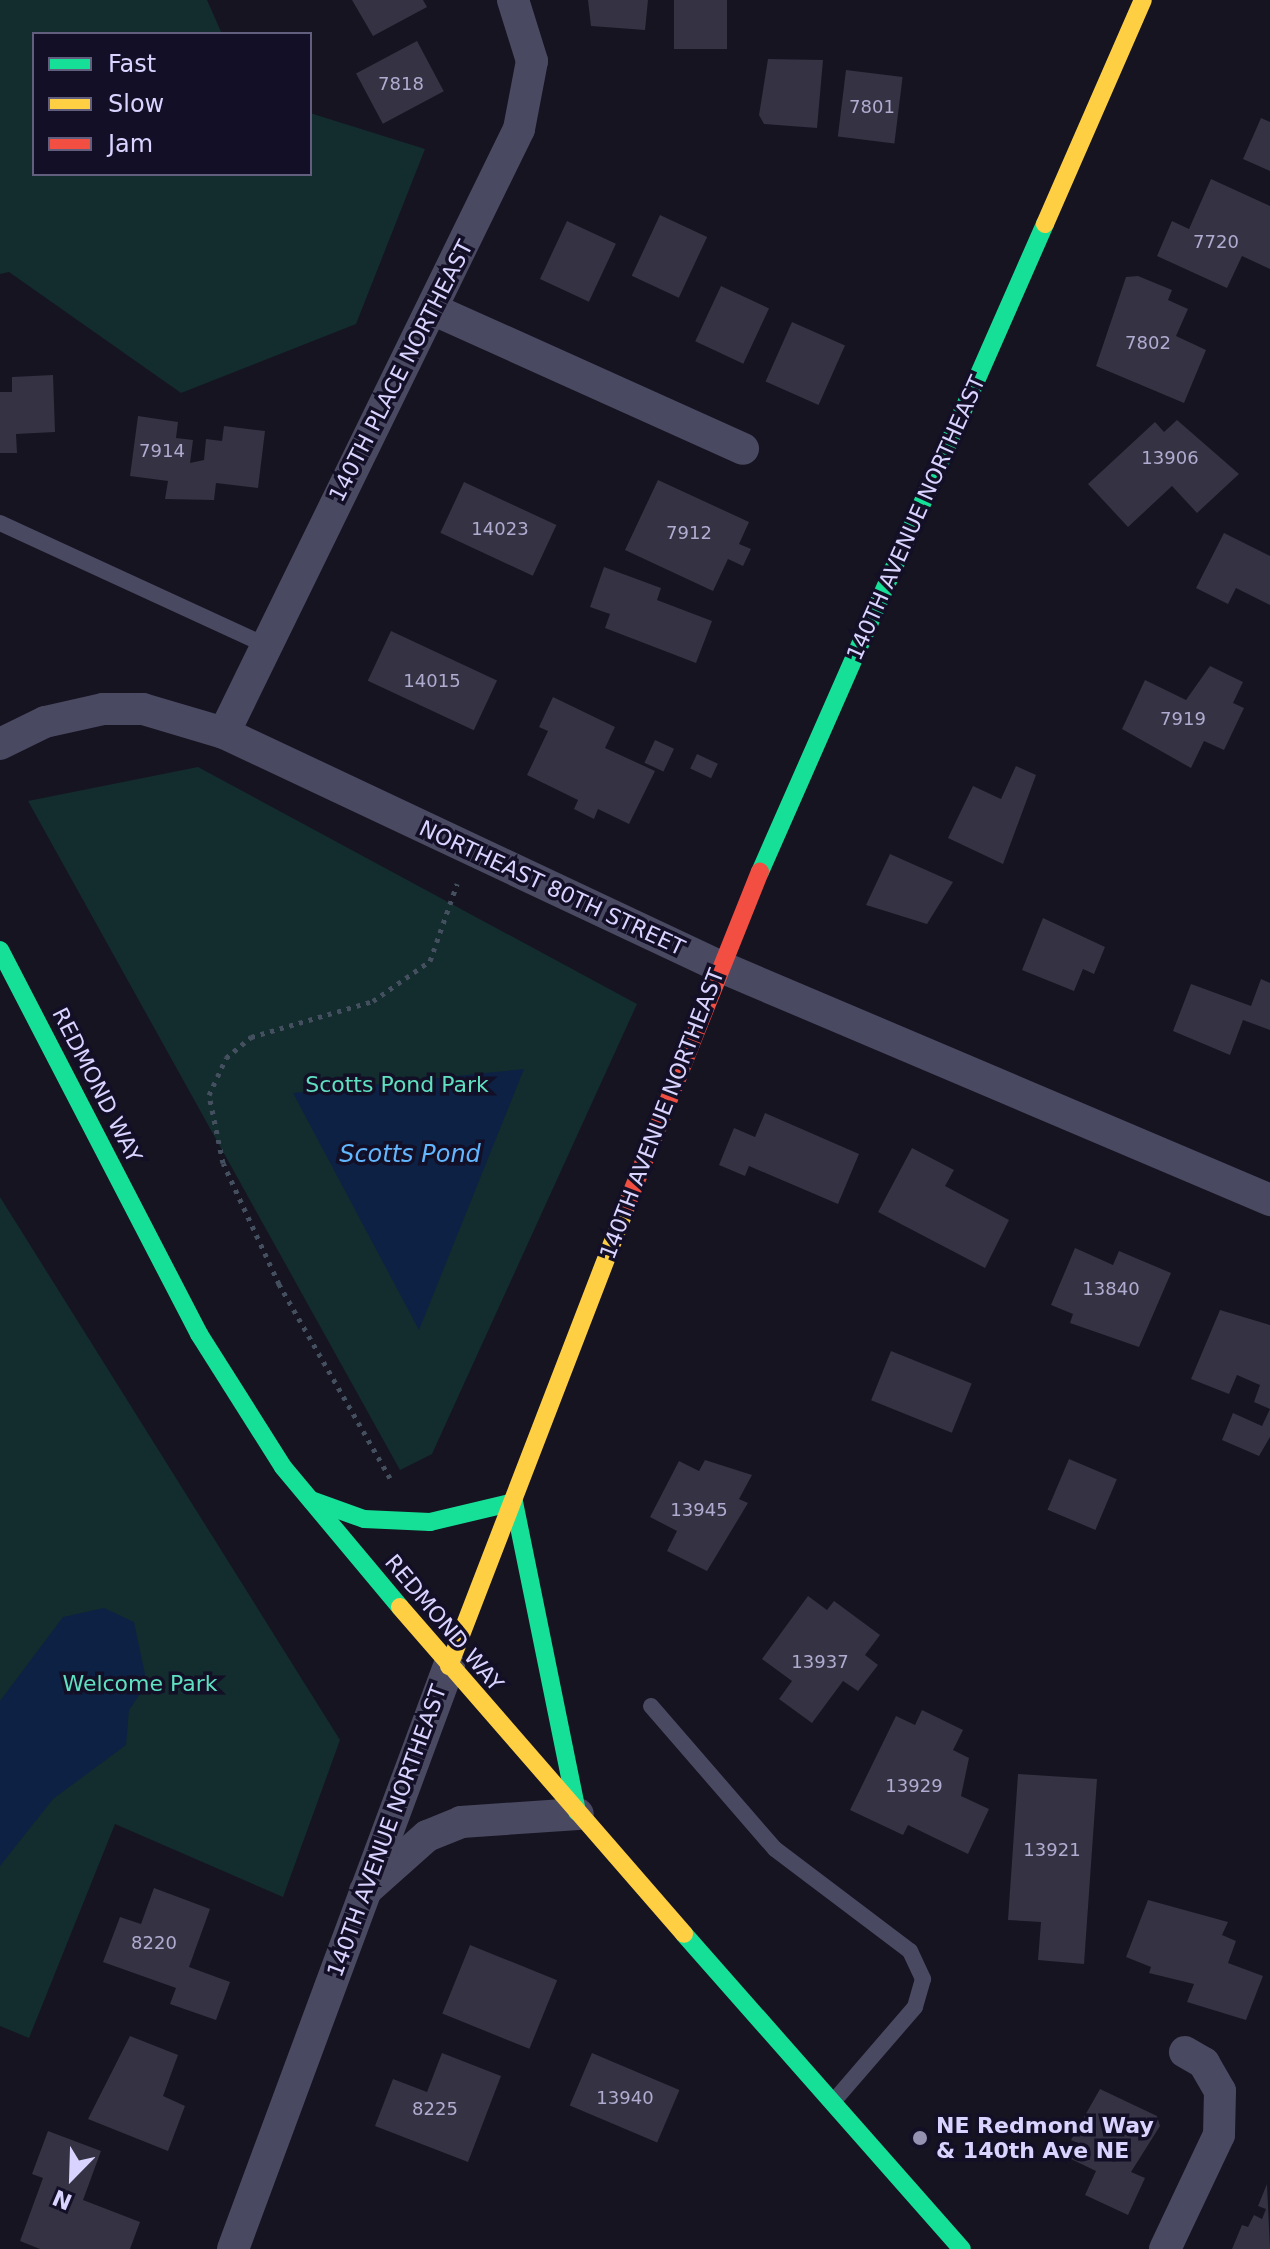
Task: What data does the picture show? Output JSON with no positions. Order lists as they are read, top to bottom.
{
  "streets": {
    "main road": ["140TH AVENUE NORTHEAST", "REDMOND WAY"],
    "street": ["140TH PLACE NORTHEAST", "NORTHEAST 80TH STREET"]
  },
  "crossings": [
    ["140TH PLACE NORTHEAST", "NORTHEAST 80TH STREET"],
    ["140TH AVENUE NORTHEAST", "NORTHEAST 80TH STREET"],
    ["140TH AVENUE NORTHEAST", "REDMOND WAY"]
  ],
  "water": ["Scotts Pond"],
  "parks": ["Scotts Pond Park", "Welcome Park"],
  "places": ["NE Redmond Way & 140th Ave NE"],
  "house_numbers": [
    "7818",
    "7801",
    "7720",
    "7802",
    "7914",
    "13906",
    "14023",
    "7912",
    "14015",
    "7919",
    "13840",
    "13945",
    "13937",
    "13929",
    "13921",
    "8220",
    "13940",
    "8225"
  ],
  "legend": ["Fast", "Slow", "Jam"],
  "north": "bottom left"
}
